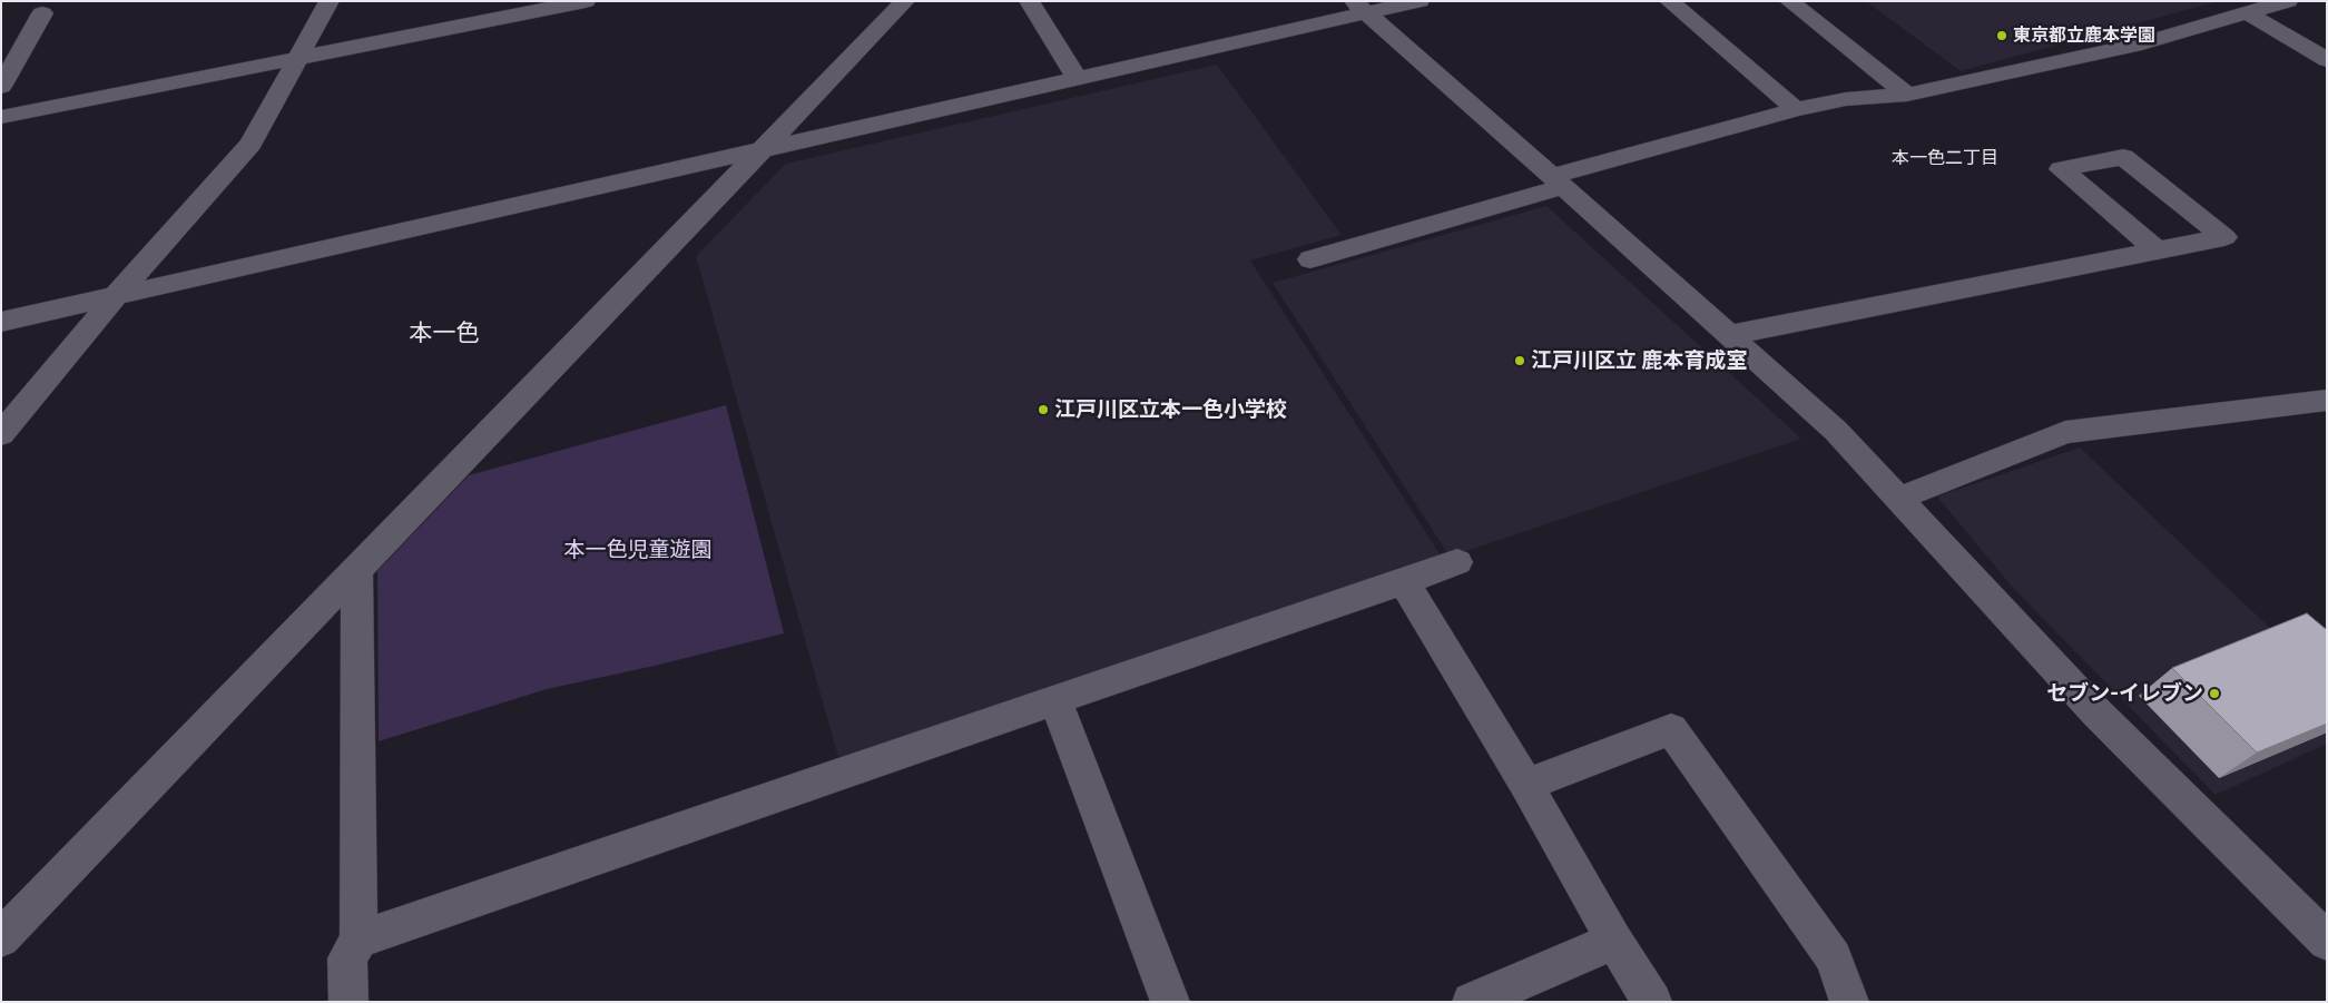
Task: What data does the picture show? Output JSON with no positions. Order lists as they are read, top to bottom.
{
  "districts": ["本一色二丁目", "本一色"],
  "parks": ["本一色児童遊園"],
  "places": [
    "東京都立鹿本学園",
    "江戸川区立 鹿本育成室",
    "江戸川区立本一色小学校",
    "セブン-イレブン"
  ]
}
